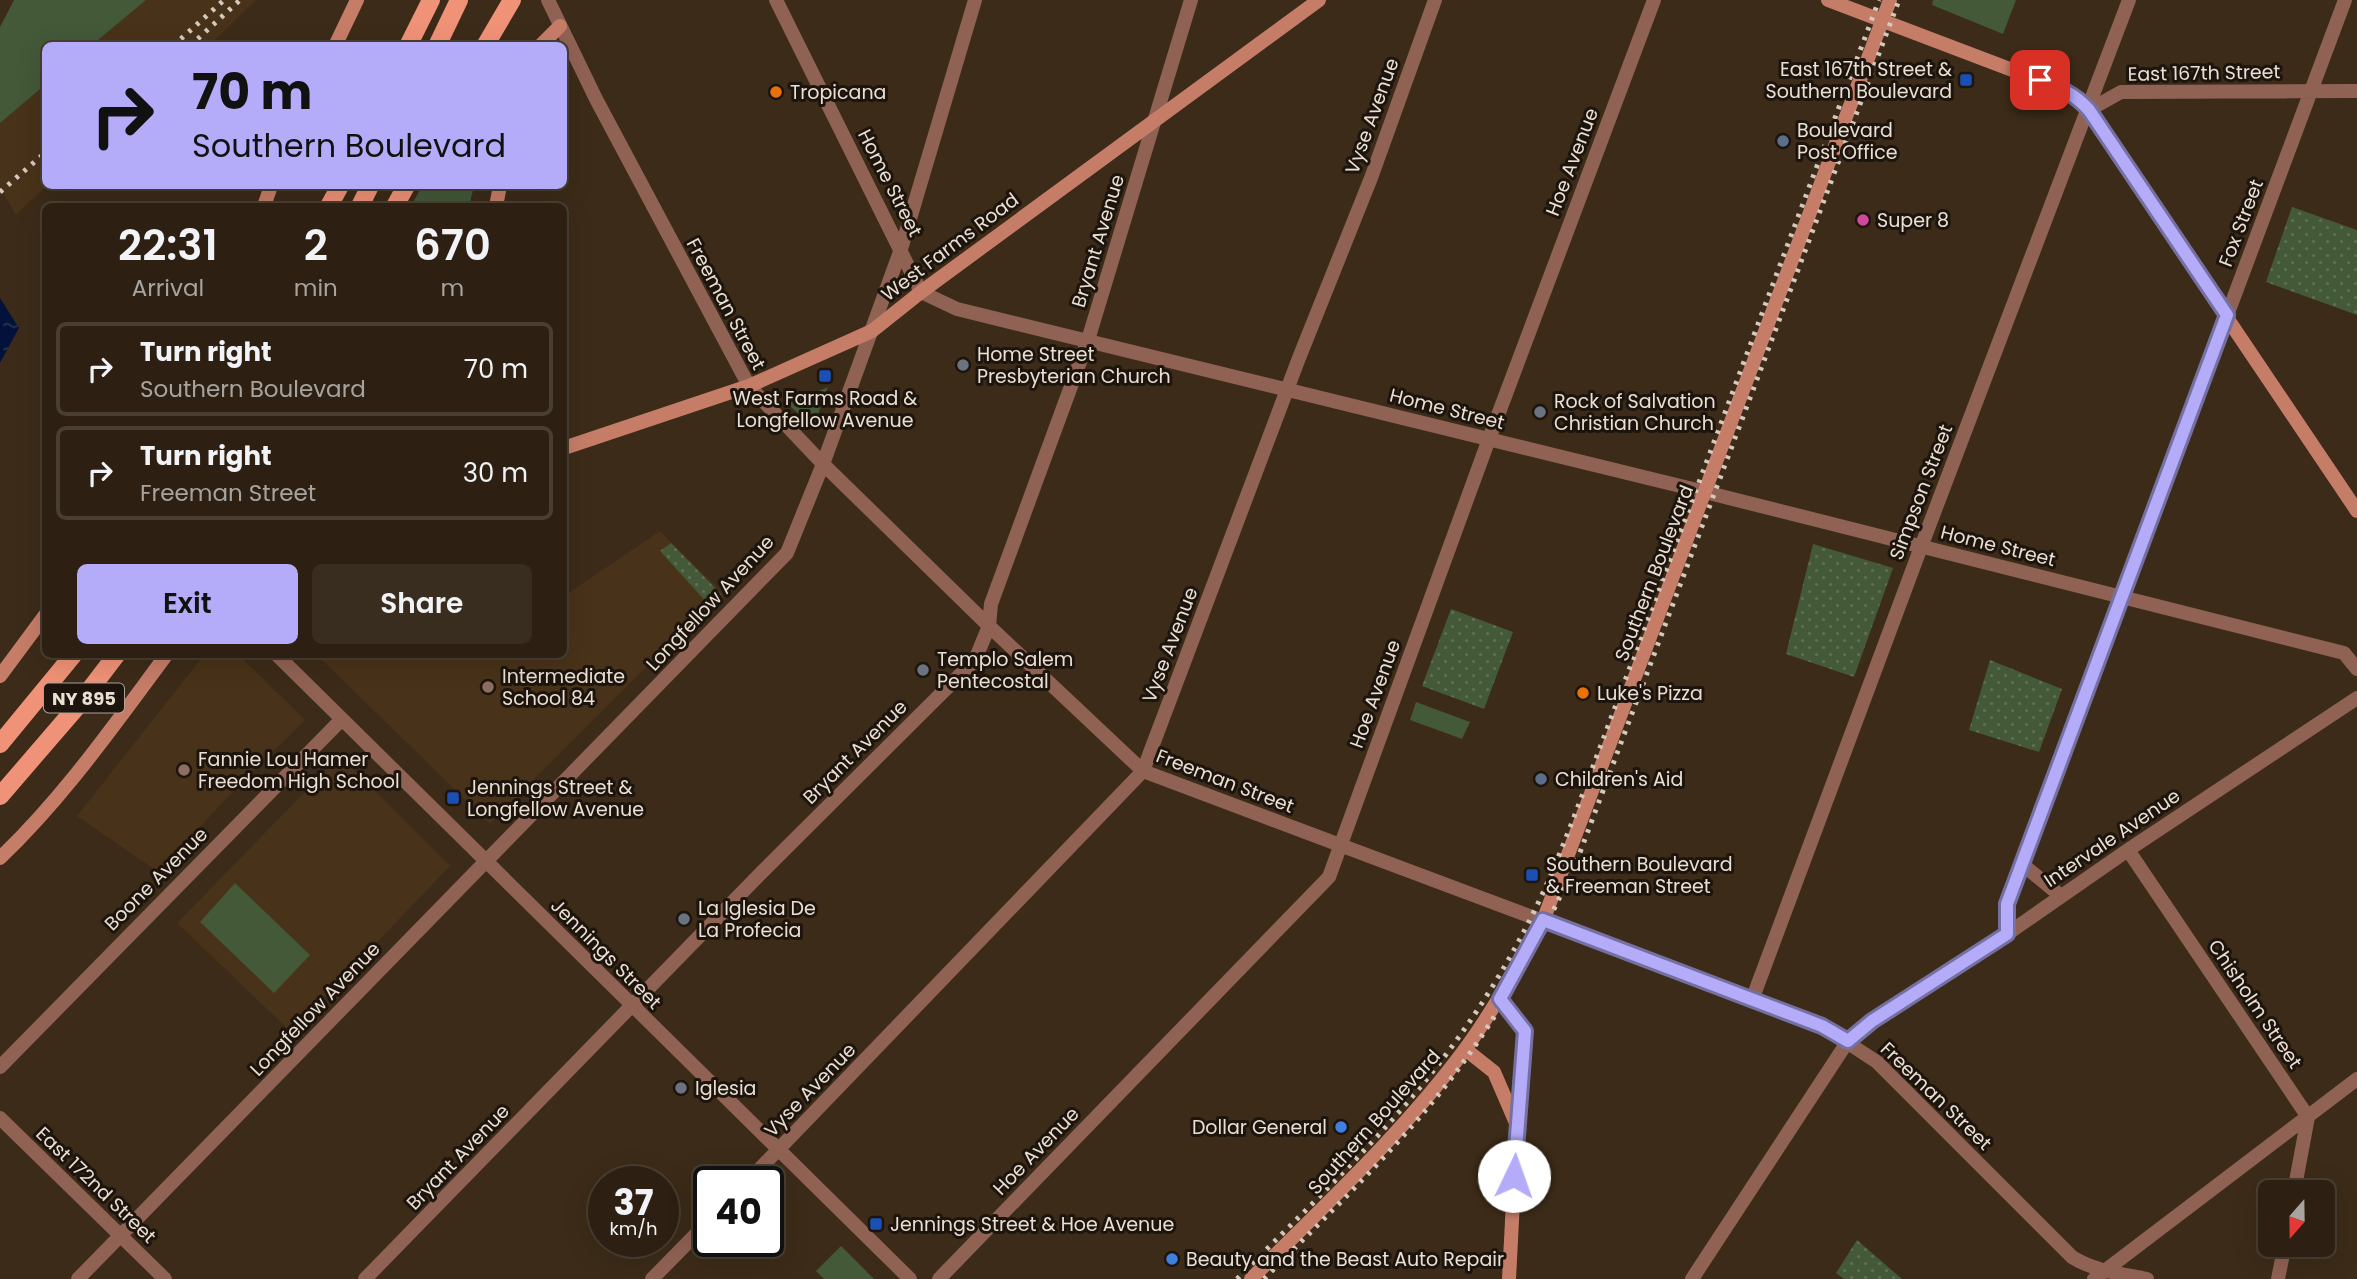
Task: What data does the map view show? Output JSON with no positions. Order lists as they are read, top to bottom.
{
  "streets": {
    "main road": ["NY 895"],
    "street": [
      "East 167th Street",
      "Vyse Avenue",
      "Hoe Avenue",
      "Home Street",
      "Fox Street",
      "Bryant Avenue",
      "West Farms Road",
      "Freeman Street",
      "Simpson Street",
      "Southern Boulevard",
      "Longfellow Avenue",
      "Intervale Avenue",
      "Boone Avenue",
      "Jennings Street",
      "Chisholm Street",
      "East 172nd Street"
    ]
  },
  "crossings": [
    ["East 167th Street", "Fox Street"],
    ["East 167th Street", "Simpson Street"],
    ["Vyse Avenue", "Home Street"],
    ["Vyse Avenue", "Freeman Street"],
    ["Vyse Avenue", "Jennings Street"],
    ["Hoe Avenue", "Home Street"],
    ["Hoe Avenue", "Freeman Street"],
    ["Home Street", "Fox Street"],
    ["Home Street", "Bryant Avenue"],
    ["Home Street", "West Farms Road"],
    ["Home Street", "Simpson Street"],
    ["Home Street", "Southern Boulevard"],
    ["Home Street", "Longfellow Avenue"],
    ["Fox Street", "Intervale Avenue"],
    ["Bryant Avenue", "West Farms Road"],
    ["Bryant Avenue", "Freeman Street"],
    ["Bryant Avenue", "Jennings Street"],
    ["West Farms Road", "Freeman Street"],
    ["West Farms Road", "Longfellow Avenue"],
    ["Freeman Street", "Simpson Street"],
    ["Freeman Street", "Southern Boulevard"],
    ["Freeman Street", "Longfellow Avenue"],
    ["Freeman Street", "Intervale Avenue"],
    ["Longfellow Avenue", "Jennings Street"],
    ["Longfellow Avenue", "East 172nd Street"],
    ["Intervale Avenue", "Chisholm Street"],
    ["Boone Avenue", "Jennings Street"]
  ],
  "places": {
    "transit": [
      "East 167th Street & Southern Boulevard",
      "West Farms Road & Longfellow Avenue",
      "Jennings Street & Longfellow Avenue",
      "Southern Boulevard & Freeman Street",
      "Jennings Street & Hoe Avenue"
    ],
    "other": [
      "Tropicana",
      "Boulevard Post Office",
      "Super 8",
      "Home Street Presbyterian Church",
      "Rock of Salvation Christian Church",
      "Templo Salem Pentecostal",
      "Intermediate School 84",
      "Luke's Pizza",
      "Fannie Lou Hamer Freedom High School",
      "Children's Aid",
      "La Iglesia De La Profecia",
      "Iglesia",
      "Dollar General",
      "Beauty and the Beast Auto Repair"
    ]
  },
  "north": "bottom",
  "page": {
    "turn": ["70 m", "Southern Boulevard"],
    "eta": [
      "22:31",
      "Arrival",
      "2",
      "min",
      "670",
      "m"
    ],
    "list": [
      {
        "name": "Turn right",
        "note": "Southern Boulevard",
        "value": "70 m"
      },
      {
        "name": "Turn right",
        "note": "Freeman Street",
        "value": "30 m"
      }
    ],
    "buttons": ["Exit", "Share"],
    "speed": "37 km/h",
    "limit": "40"
  }
}
